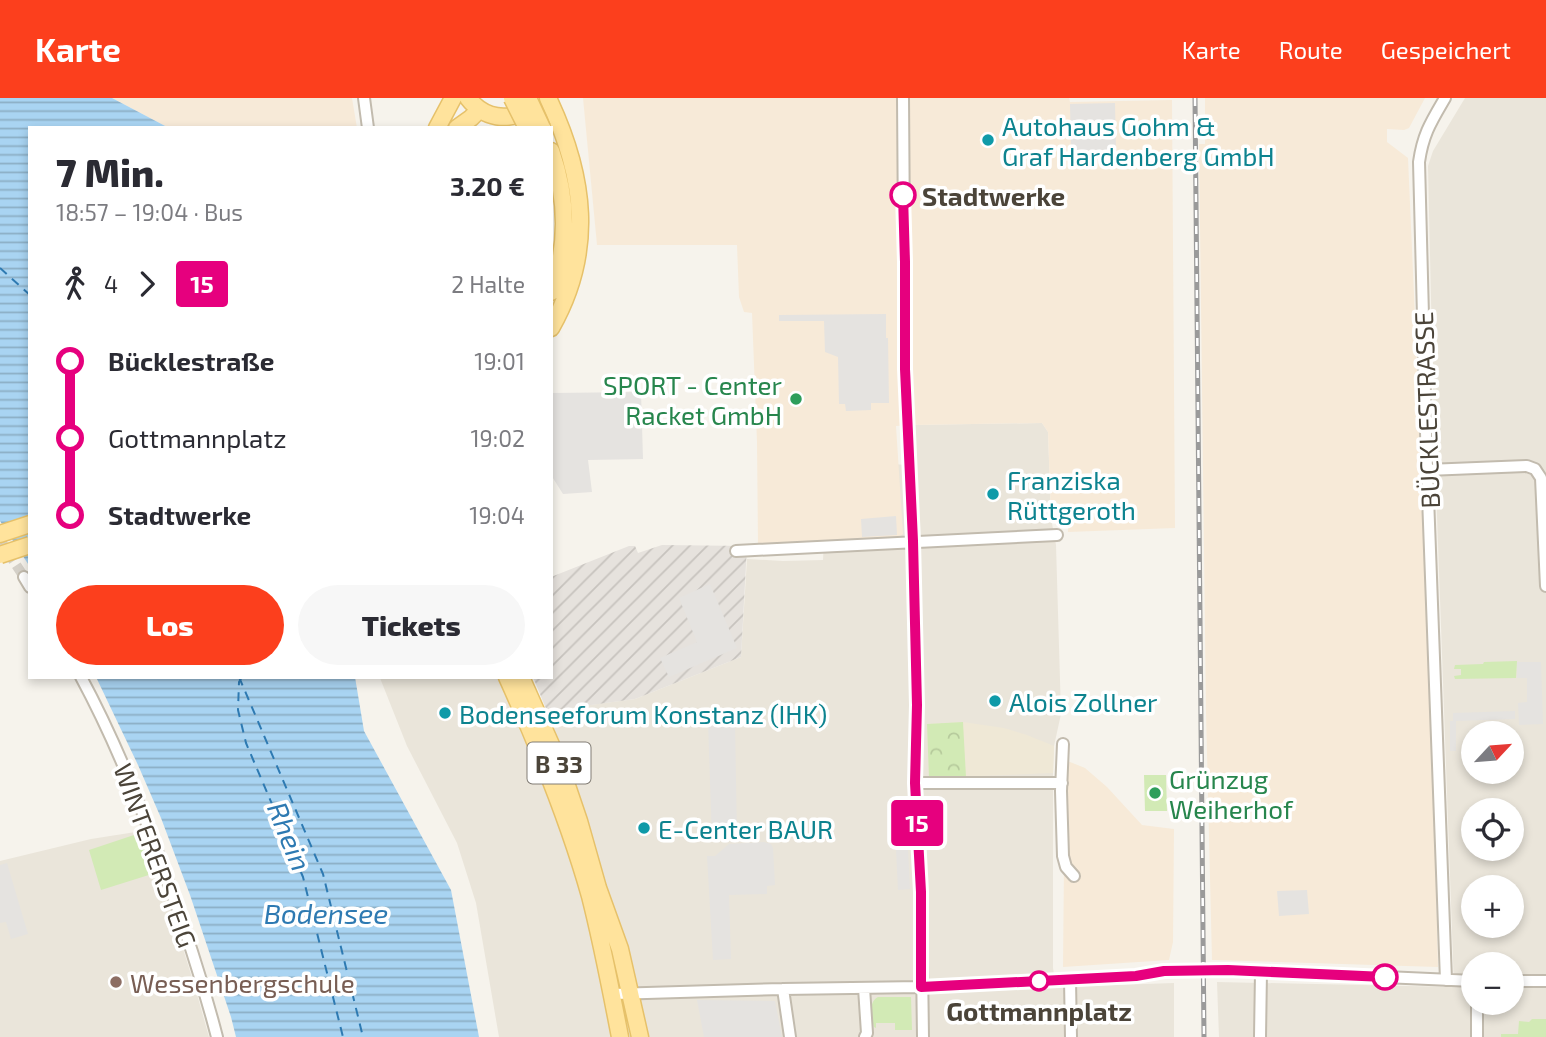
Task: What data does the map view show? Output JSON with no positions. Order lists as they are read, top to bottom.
{
  "streets": {
    "main road": ["B 33"],
    "street": ["BÜCKLESTRASSE", "WINTERERSTEIG"]
  },
  "water": ["Rhein", "Bodensee"],
  "places": [
    "Autohaus Gohm & Graf Hardenberg GmbH",
    "Stadtwerke",
    "SPORT - Center Racket GmbH",
    "Franziska Rüttgeroth",
    "Alois Zollner",
    "Bodenseeforum Konstanz (IHK)",
    "Grünzug Weiherhof",
    "E-Center BAUR",
    "Gottmannplatz",
    "Wessenbergschule"
  ],
  "lines": ["bus line 15"],
  "north": "top right",
  "page": {
    "header": "Karte",
    "nav": ["Karte", "Route", "Gespeichert"],
    "on_map": "15",
    "heading": ["7 Min.", "18:57 – 19:04 · Bus", "3.20 €"],
    "legs": ["4", "15", "2 Halte"],
    "list": [
      {
        "name": "Bücklestraße",
        "value": "19:01"
      },
      {
        "name": "Gottmannplatz",
        "value": "19:02"
      },
      {
        "name": "Stadtwerke",
        "value": "19:04"
      }
    ],
    "buttons": ["Los", "Tickets"],
    "map_buttons": ["+", "−"]
  }
}
